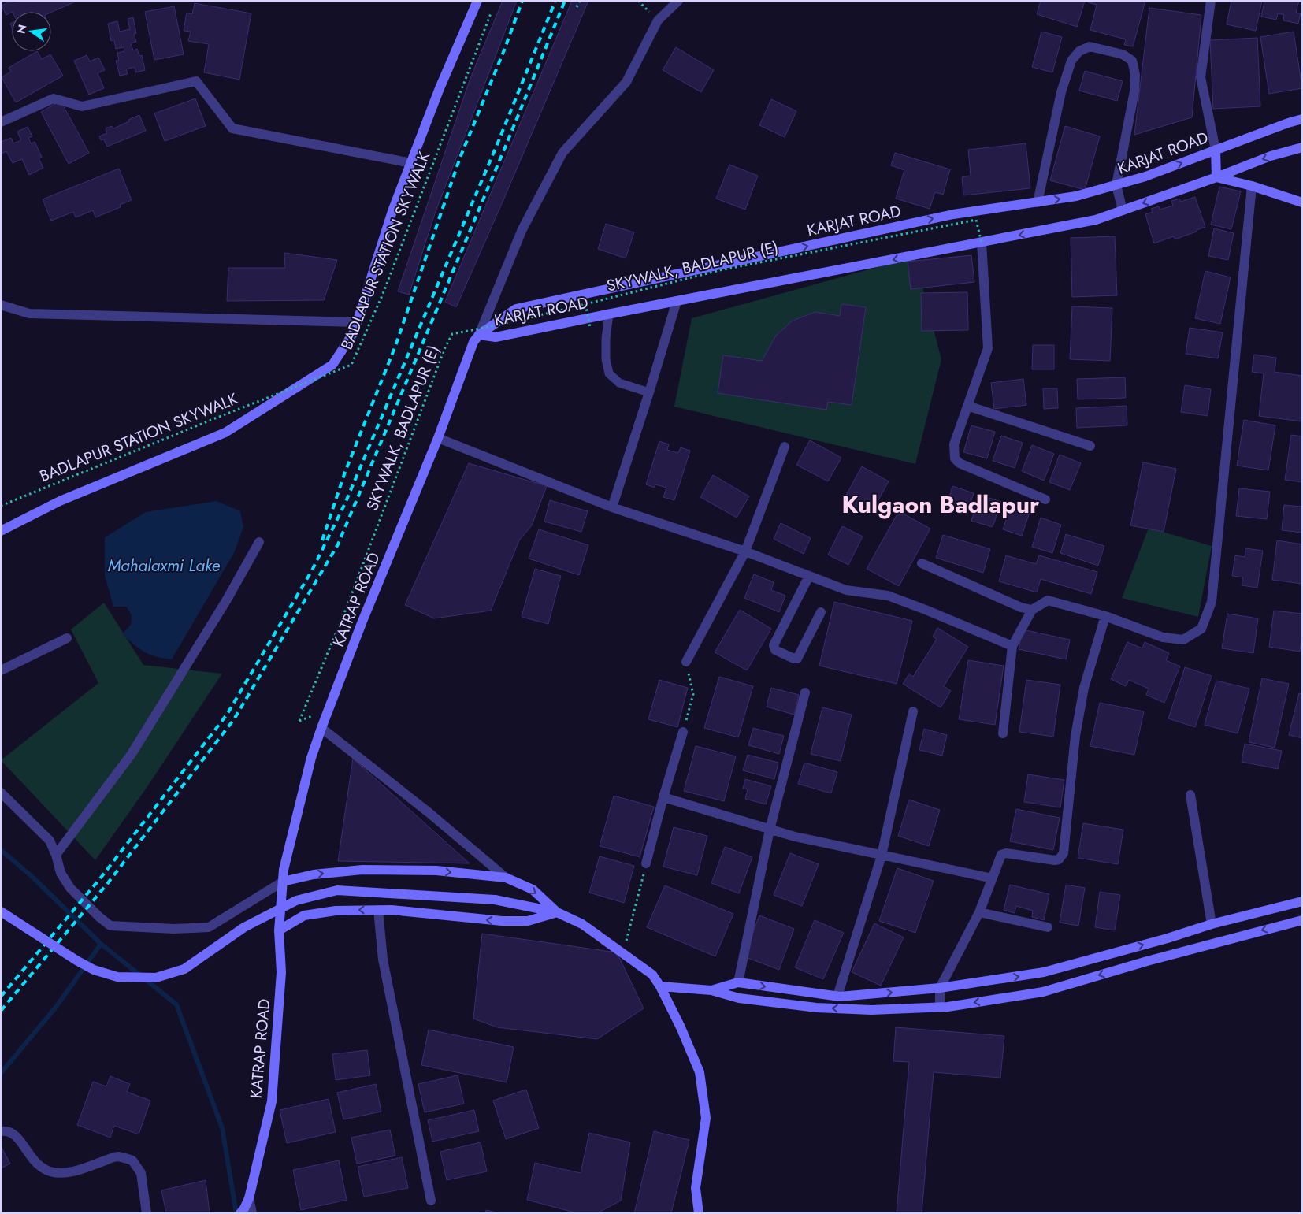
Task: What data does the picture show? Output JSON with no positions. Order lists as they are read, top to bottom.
{
  "streets": {
    "main road": ["KARJAT ROAD", "KATRAP ROAD"],
    "path": ["BADLAPUR STATION SKYWALK", "SKYWALK, BADLAPUR (E)"]
  },
  "crossings": [
    ["KARJAT ROAD", "SKYWALK, BADLAPUR (E)"],
    ["KARJAT ROAD", "KATRAP ROAD"]
  ],
  "districts": ["Kulgaon Badlapur"],
  "water": ["Mahalaxmi Lake"],
  "north": "left"
}
